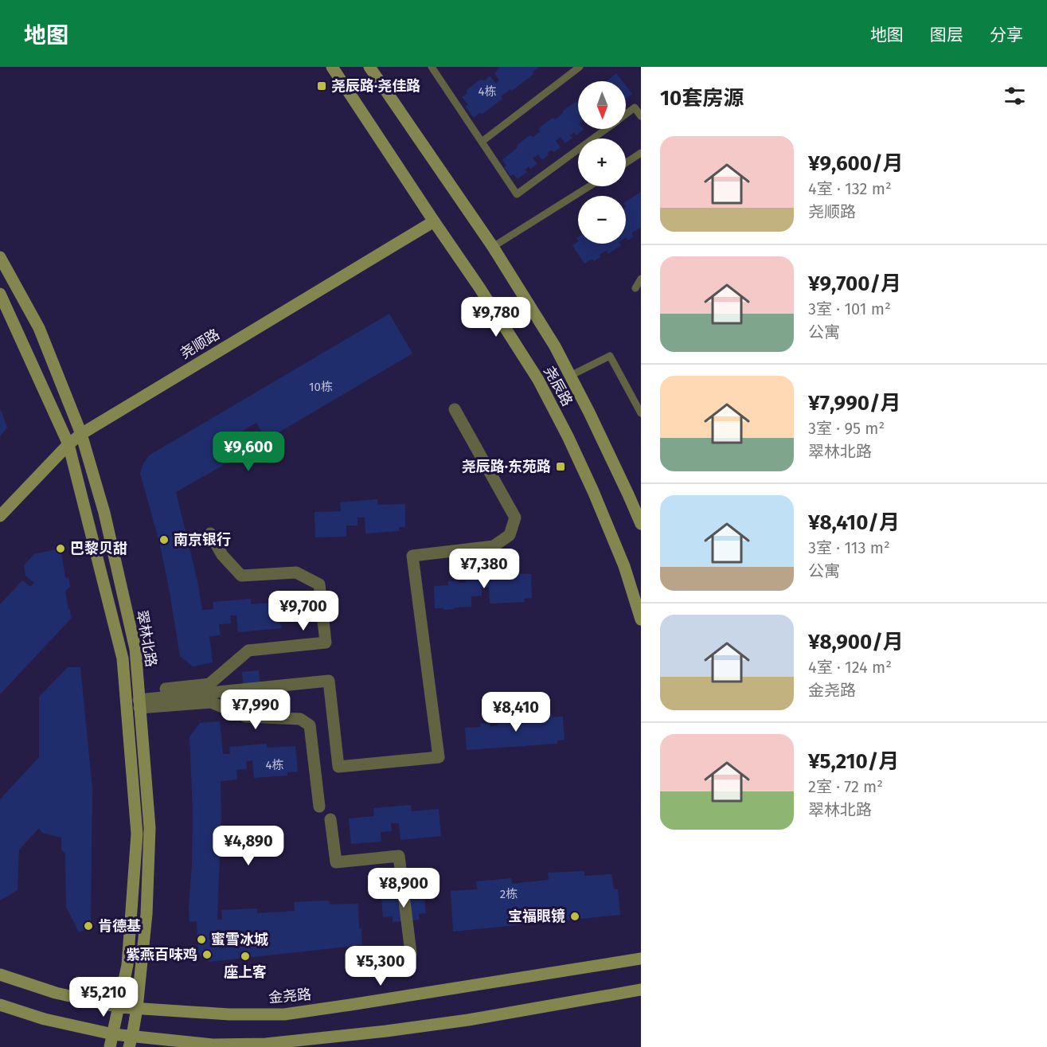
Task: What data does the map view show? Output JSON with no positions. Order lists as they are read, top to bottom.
{
  "streets": {
    "main road": [
      "尧顺路",
      "尧辰路",
      "翠林北路",
      "金尧路"
    ]
  },
  "crossings": [
    ["尧顺路", "尧辰路"],
    ["尧顺路", "翠林北路"],
    ["翠林北路", "金尧路"]
  ],
  "places": {
    "transit": ["尧辰路·尧佳路", "尧辰路·东苑路"],
    "other": [
      "南京银行",
      "巴黎贝甜",
      "宝福眼镜",
      "肯德基",
      "蜜雪冰城",
      "紫燕百味鸡",
      "座上客"
    ]
  },
  "house_numbers": [
    "4栋",
    "10栋",
    "4栋",
    "2栋"
  ],
  "north": "bottom",
  "page": {
    "header": "地图",
    "nav": ["地图", "图层", "分享"],
    "heading": "10套房源",
    "map_buttons": ["+", "−"],
    "list": [
      {
        "name": "¥9,600/月",
        "note": "4室 · 132 m² · 尧顺路"
      },
      {
        "name": "¥9,700/月",
        "note": "3室 · 101 m² · 公寓"
      },
      {
        "name": "¥7,990/月",
        "note": "3室 · 95 m² · 翠林北路"
      },
      {
        "name": "¥8,410/月",
        "note": "3室 · 113 m² · 公寓"
      },
      {
        "name": "¥8,900/月",
        "note": "4室 · 124 m² · 金尧路"
      },
      {
        "name": "¥5,210/月",
        "note": "2室 · 72 m² · 翠林北路"
      }
    ],
    "price": [
      "¥9,780",
      "¥9,600",
      "¥7,380",
      "¥9,700",
      "¥7,990",
      "¥8,410",
      "¥4,890",
      "¥8,900",
      "¥5,300",
      "¥5,210"
    ]
  }
}
